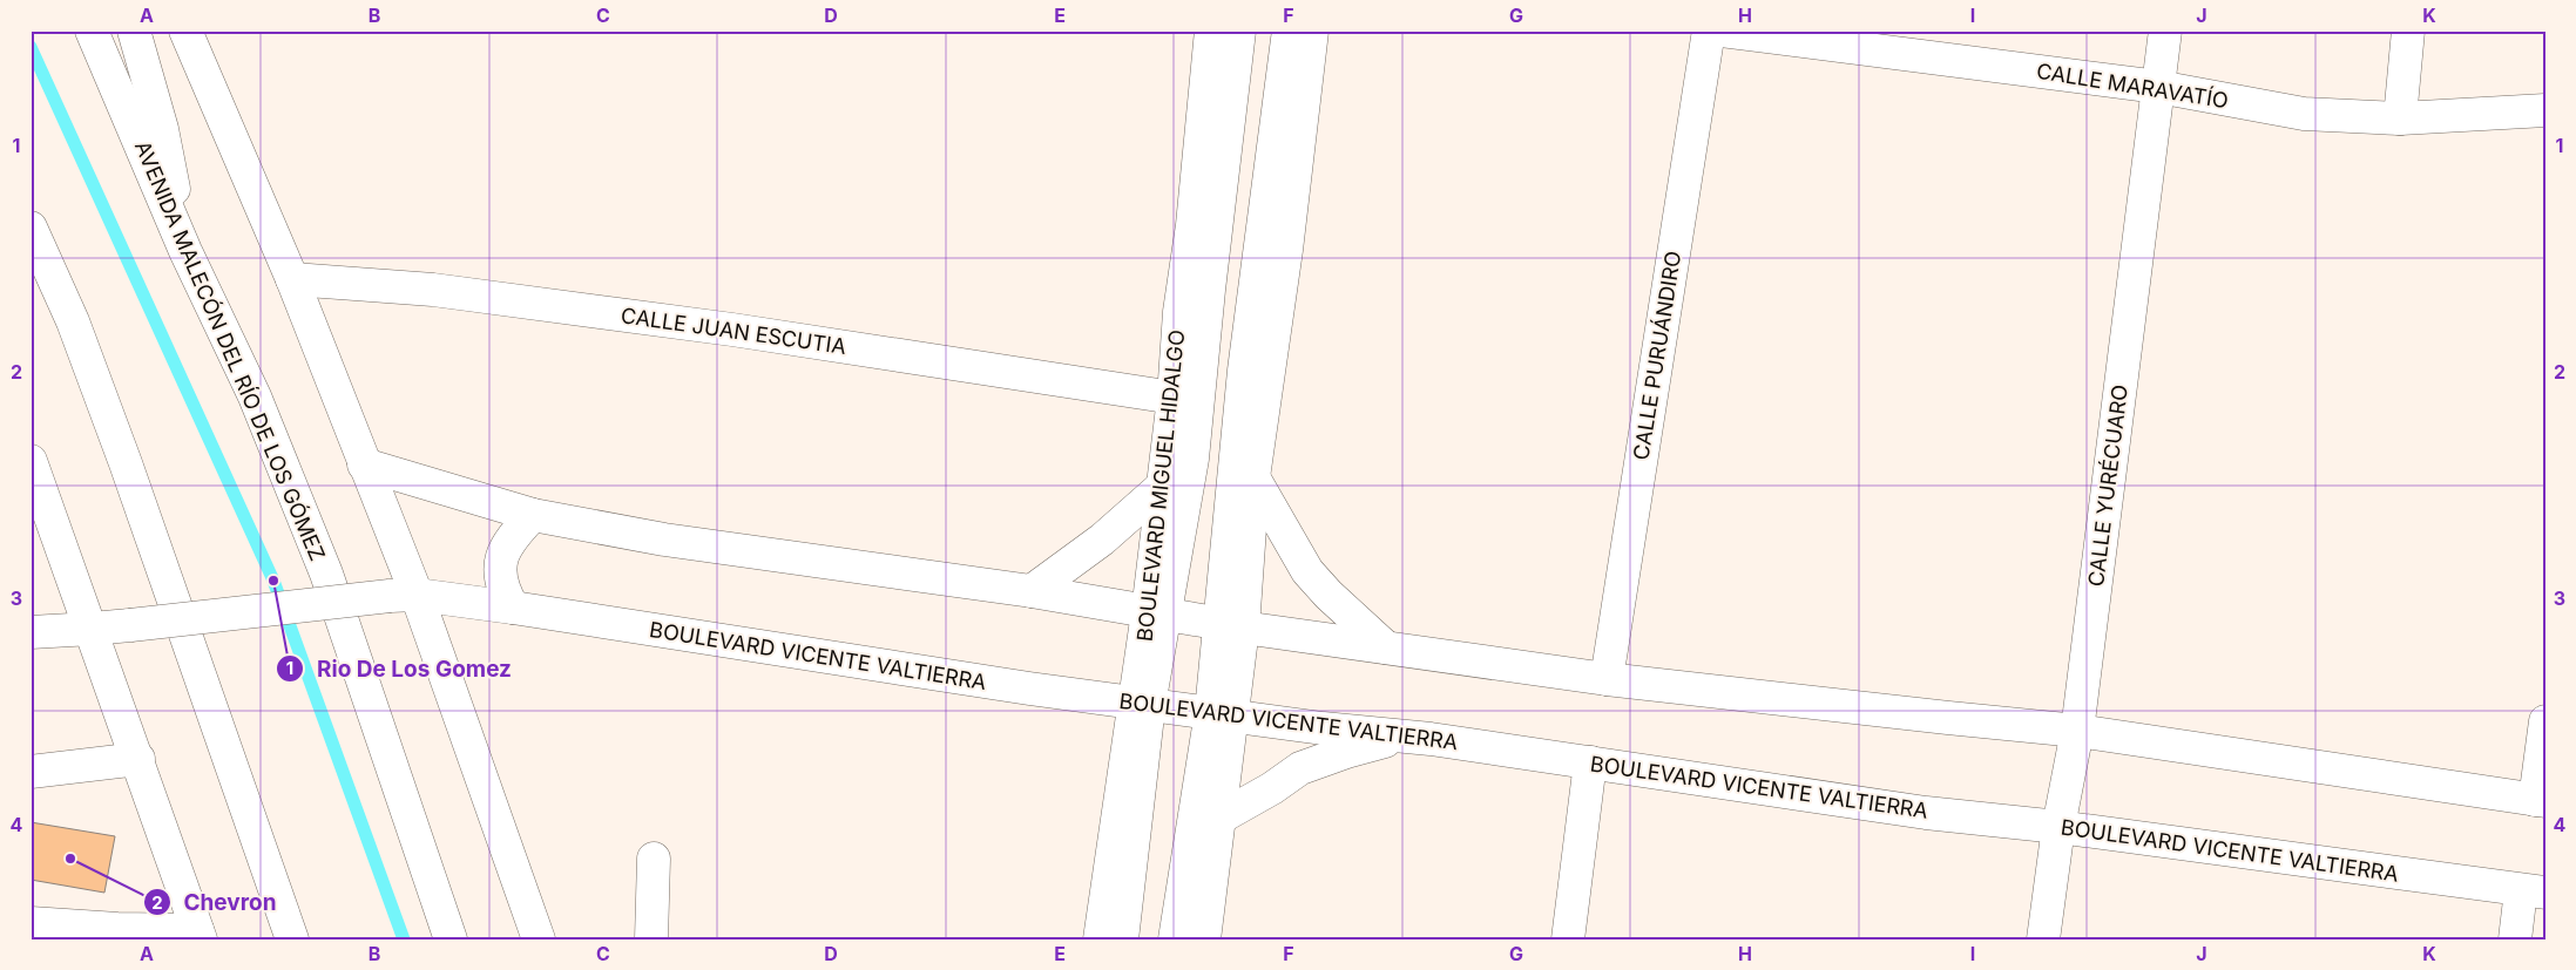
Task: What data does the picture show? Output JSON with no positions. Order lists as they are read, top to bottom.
{
  "streets": {
    "main road": [
      "CALLE MARAVATÍO",
      "CALLE JUAN ESCUTIA",
      "AVENIDA MALECÓN DEL RÍO DE LOS GÓMEZ",
      "CALLE PURUÁNDIRO",
      "BOULEVARD MIGUEL HIDALGO",
      "CALLE YURÉCUARO",
      "BOULEVARD VICENTE VALTIERRA"
    ]
  },
  "crossings": [
    ["CALLE MARAVATÍO", "CALLE YURÉCUARO"],
    ["CALLE JUAN ESCUTIA", "BOULEVARD MIGUEL HIDALGO"],
    ["BOULEVARD MIGUEL HIDALGO", "BOULEVARD VICENTE VALTIERRA"],
    ["CALLE YURÉCUARO", "BOULEVARD VICENTE VALTIERRA"]
  ],
  "places": ["Rio De Los Gomez", "Chevron"],
  "grid": {
    "columns": [
      "A",
      "B",
      "C",
      "D",
      "E",
      "F",
      "G",
      "H",
      "I",
      "J",
      "K"
    ],
    "rows": [
      "1",
      "2",
      "3",
      "4"
    ]
  }
}
